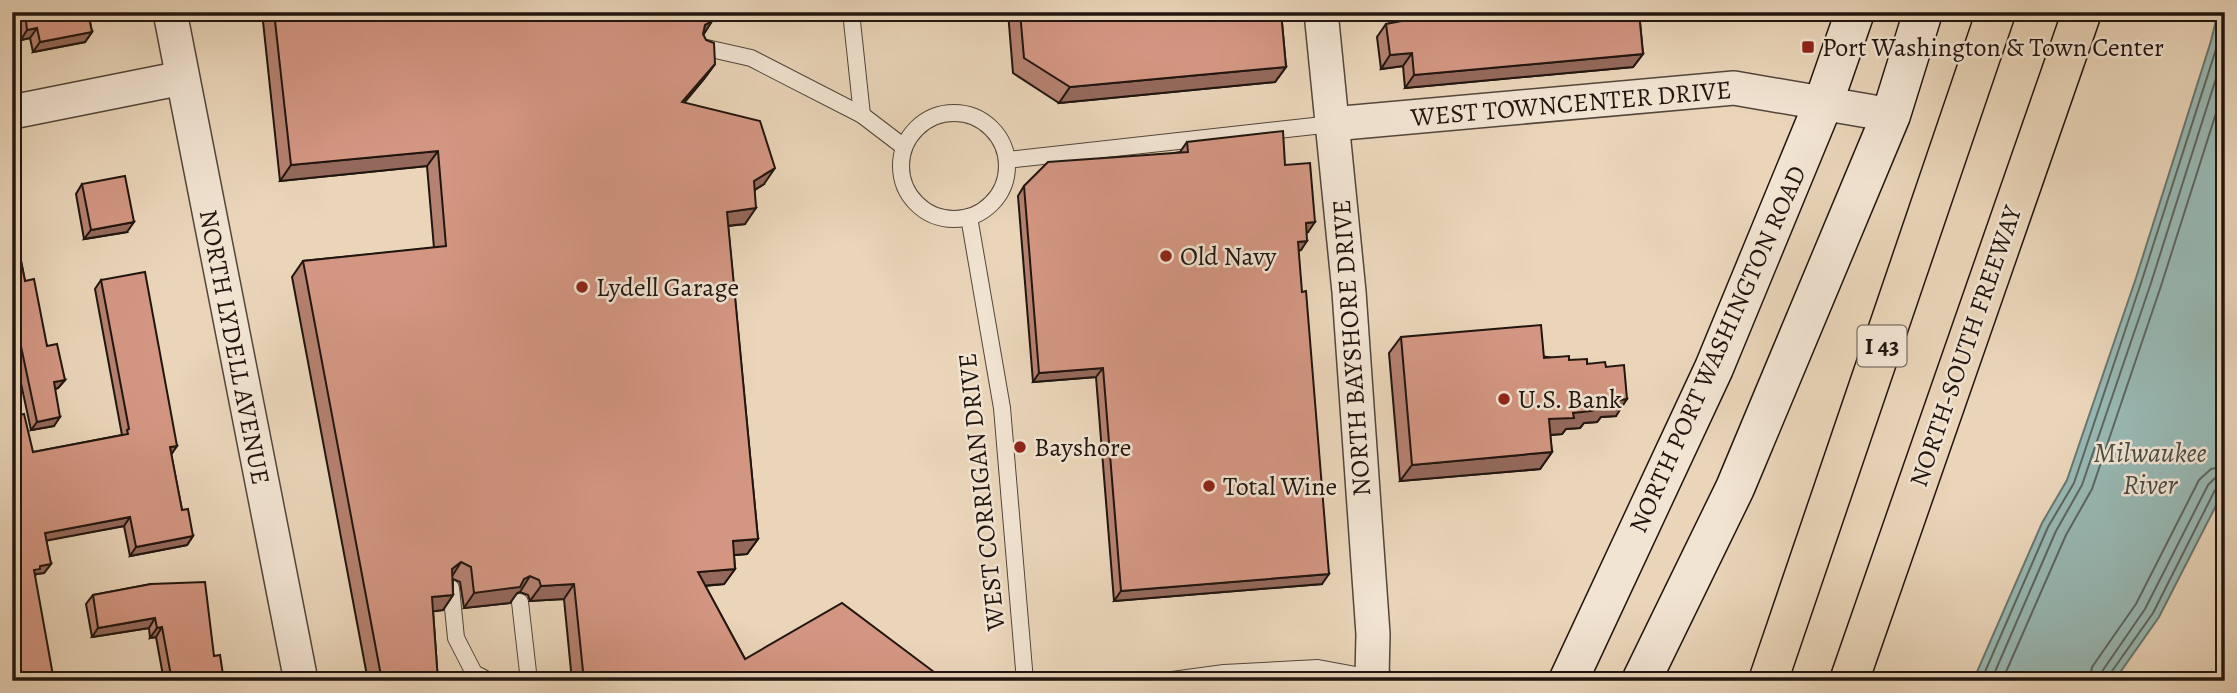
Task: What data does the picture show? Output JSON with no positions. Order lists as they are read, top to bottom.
{
  "streets": {
    "highway": ["I 43", "NORTH-SOUTH FREEWAY"],
    "main road": ["NORTH PORT WASHINGTON ROAD"],
    "street": ["WEST TOWNCENTER DRIVE", "NORTH LYDELL AVENUE", "NORTH BAYSHORE DRIVE"],
    "lane": ["WEST CORRIGAN DRIVE"]
  },
  "crossings": [
    ["WEST TOWNCENTER DRIVE", "NORTH BAYSHORE DRIVE"],
    ["WEST TOWNCENTER DRIVE", "NORTH PORT WASHINGTON ROAD"]
  ],
  "water": ["Milwaukee River"],
  "places": {
    "transit": ["Port Washington & Town Center"],
    "other": [
      "Old Navy",
      "Lydell Garage",
      "U.S. Bank",
      "Bayshore",
      "Total Wine"
    ]
  }
}
